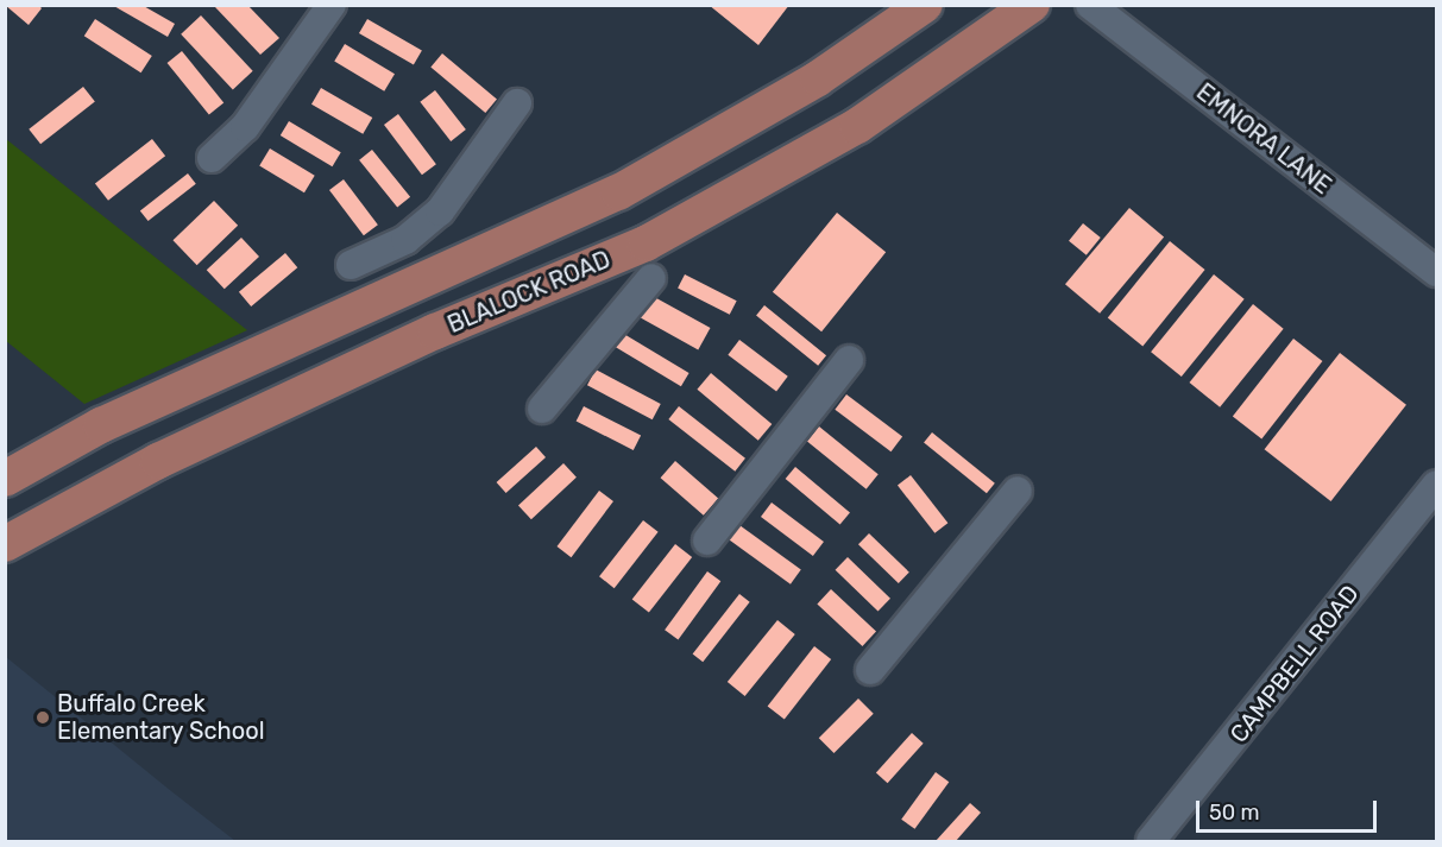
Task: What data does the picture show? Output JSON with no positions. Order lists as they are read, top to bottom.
{
  "streets": {
    "main road": ["BLALOCK ROAD"],
    "street": ["EMNORA LANE", "CAMPBELL ROAD"]
  },
  "places": ["Buffalo Creek Elementary School"],
  "scale_bar": "50 m"
}
